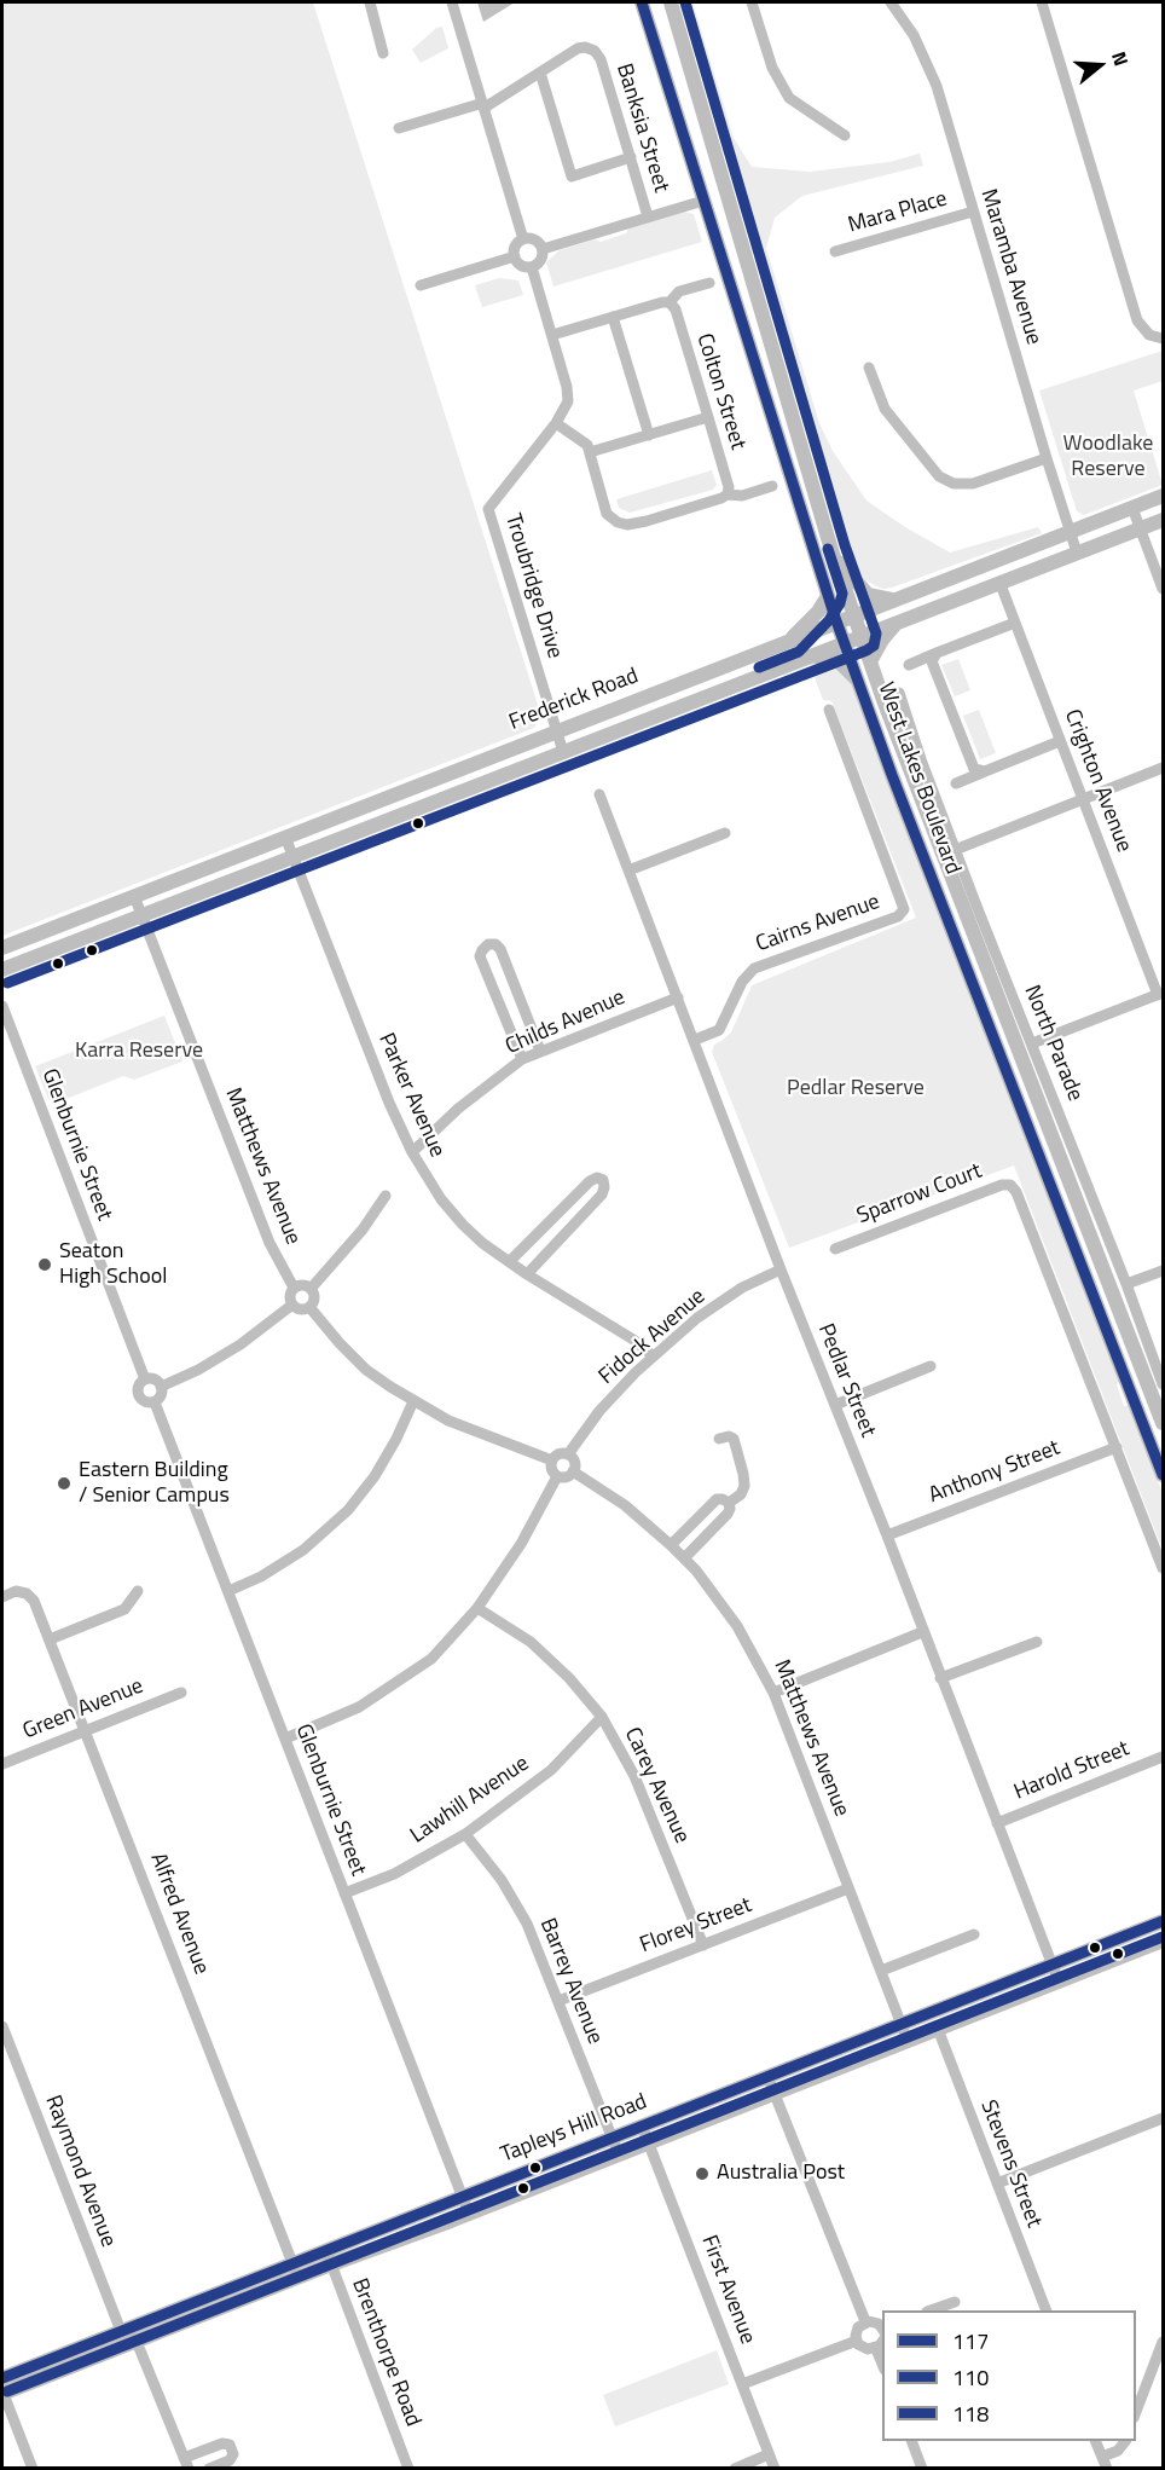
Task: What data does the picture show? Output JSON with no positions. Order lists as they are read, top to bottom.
{
  "streets": {
    "main road": ["Frederick Road", "West Lakes Boulevard", "Tapleys Hill Road"],
    "street": [
      "Banksia Street",
      "Mara Place",
      "Maramba Avenue",
      "Colton Street",
      "Troubridge Drive",
      "Crighton Avenue",
      "Cairns Avenue",
      "Childs Avenue",
      "North Parade",
      "Parker Avenue",
      "Glenburnie Street",
      "Matthews Avenue",
      "Sparrow Court",
      "Fidock Avenue",
      "Pedlar Street",
      "Anthony Street",
      "Green Avenue",
      "Harold Street",
      "Carey Avenue",
      "Lawhill Avenue",
      "Alfred Avenue",
      "Florey Street",
      "Barrey Avenue",
      "Stevens Street",
      "Raymond Avenue",
      "First Avenue",
      "Brenthorpe Road"
    ]
  },
  "crossings": [
    ["Mara Place", "Maramba Avenue"],
    ["Maramba Avenue", "Frederick Road"],
    ["Troubridge Drive", "Frederick Road"],
    ["Frederick Road", "West Lakes Boulevard"],
    ["Frederick Road", "Crighton Avenue"],
    ["Frederick Road", "Parker Avenue"],
    ["Frederick Road", "Matthews Avenue"],
    ["Cairns Avenue", "Pedlar Street"],
    ["Childs Avenue", "Parker Avenue"],
    ["Childs Avenue", "Pedlar Street"],
    ["Parker Avenue", "Fidock Avenue"],
    ["Glenburnie Street", "Lawhill Avenue"],
    ["Glenburnie Street", "Tapleys Hill Road"],
    ["Matthews Avenue", "Fidock Avenue"],
    ["Matthews Avenue", "Florey Street"],
    ["Matthews Avenue", "Tapleys Hill Road"],
    ["Sparrow Court", "Anthony Street"],
    ["Fidock Avenue", "Pedlar Street"],
    ["Pedlar Street", "Anthony Street"],
    ["Pedlar Street", "Harold Street"],
    ["Pedlar Street", "Tapleys Hill Road"],
    ["Green Avenue", "Alfred Avenue"],
    ["Carey Avenue", "Lawhill Avenue"],
    ["Carey Avenue", "Florey Street"],
    ["Lawhill Avenue", "Barrey Avenue"],
    ["Alfred Avenue", "Tapleys Hill Road"],
    ["Florey Street", "Barrey Avenue"],
    ["Barrey Avenue", "Tapleys Hill Road"],
    ["Tapleys Hill Road", "Stevens Street"],
    ["Tapleys Hill Road", "Raymond Avenue"],
    ["Tapleys Hill Road", "First Avenue"],
    ["Tapleys Hill Road", "Brenthorpe Road"]
  ],
  "parks": ["Woodlake Reserve", "Karra Reserve", "Pedlar Reserve"],
  "places": ["Seaton High School", "Eastern Building / Senior Campus", "Australia Post"],
  "lines": ["transit line 117", "transit line 110", "transit line 118"],
  "legend": ["117", "110", "118"],
  "north": "right"
}
